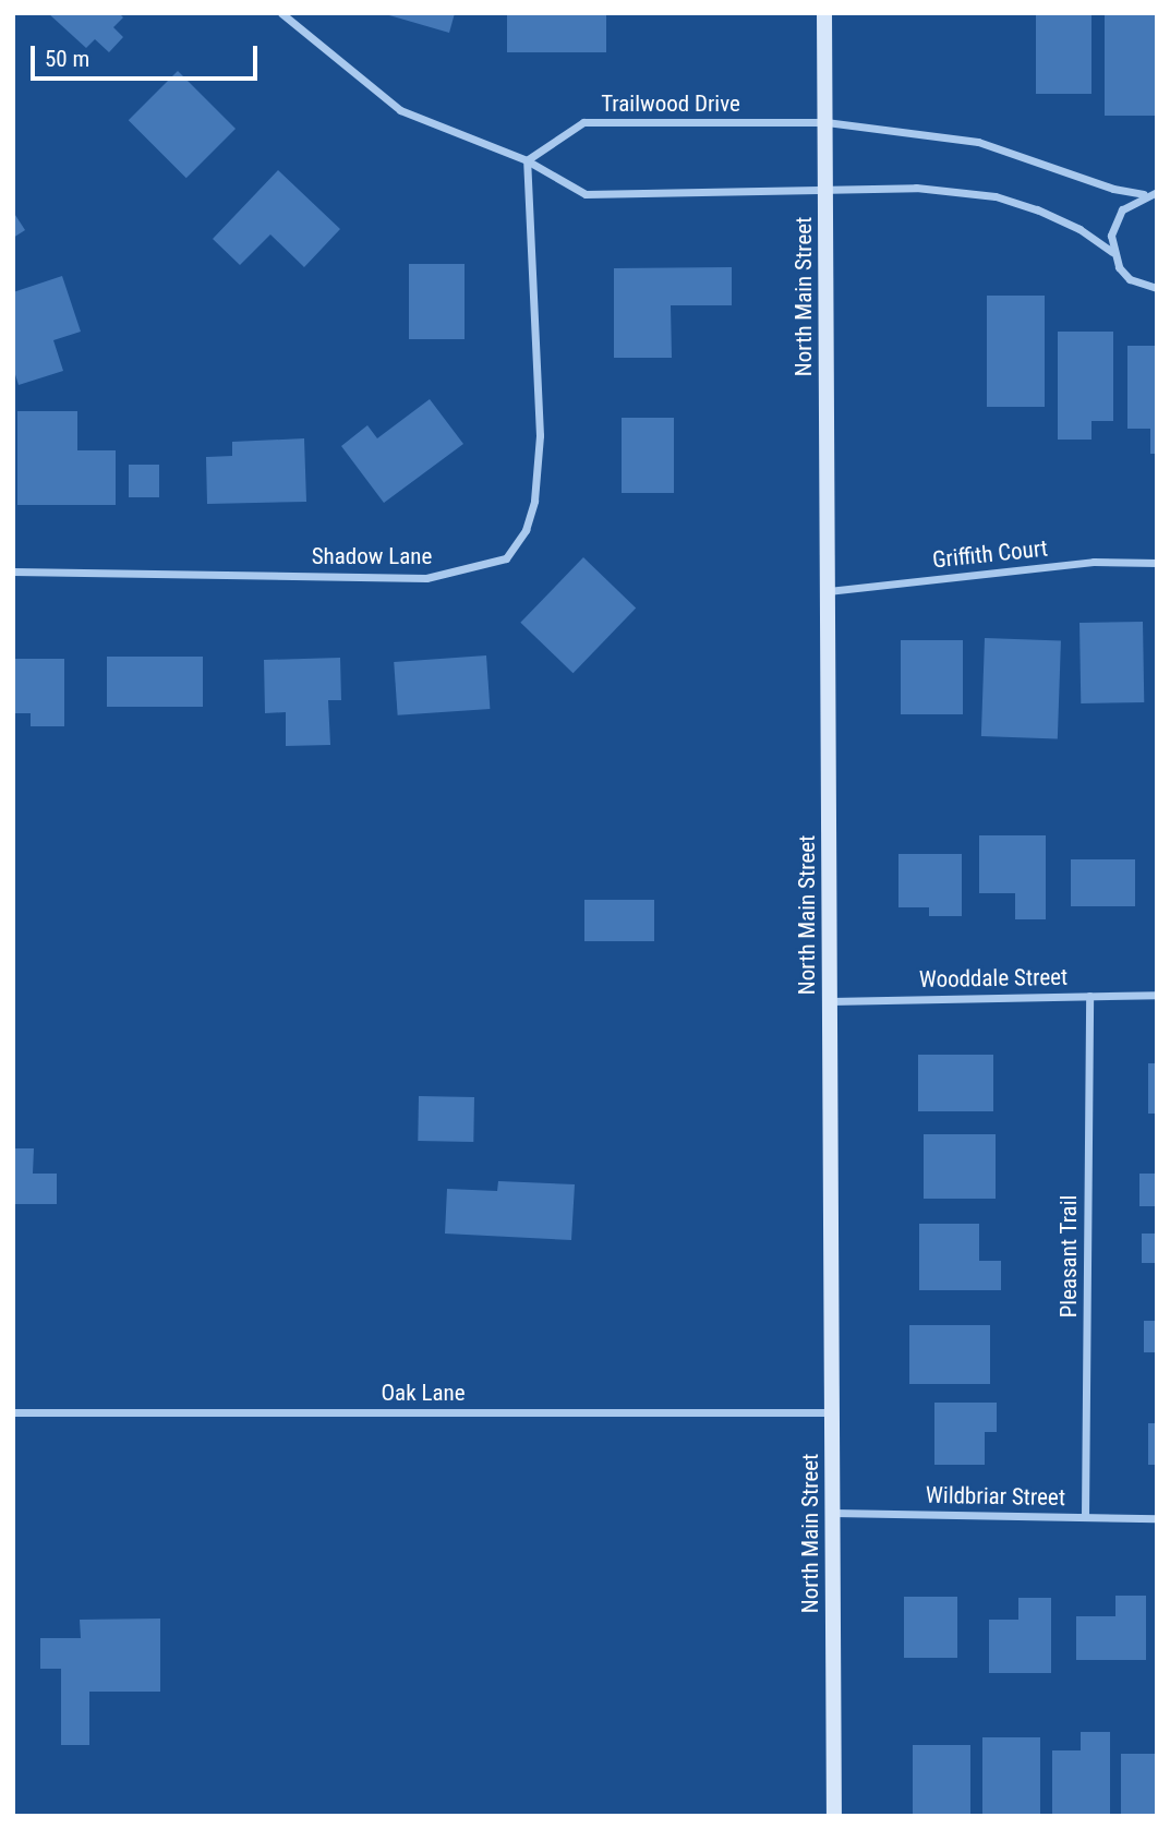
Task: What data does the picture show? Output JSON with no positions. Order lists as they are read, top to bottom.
{
  "streets": {
    "main road": ["North Main Street"],
    "street": [
      "Trailwood Drive",
      "Griffith Court",
      "Shadow Lane",
      "Wooddale Street",
      "Pleasant Trail",
      "Oak Lane",
      "Wildbriar Street"
    ]
  },
  "crossings": [
    ["Trailwood Drive", "North Main Street"],
    ["Trailwood Drive", "Shadow Lane"],
    ["North Main Street", "Griffith Court"],
    ["North Main Street", "Wooddale Street"],
    ["North Main Street", "Oak Lane"],
    ["North Main Street", "Wildbriar Street"],
    ["Wooddale Street", "Pleasant Trail"],
    ["Pleasant Trail", "Wildbriar Street"]
  ],
  "scale_bar": "50 m"
}
